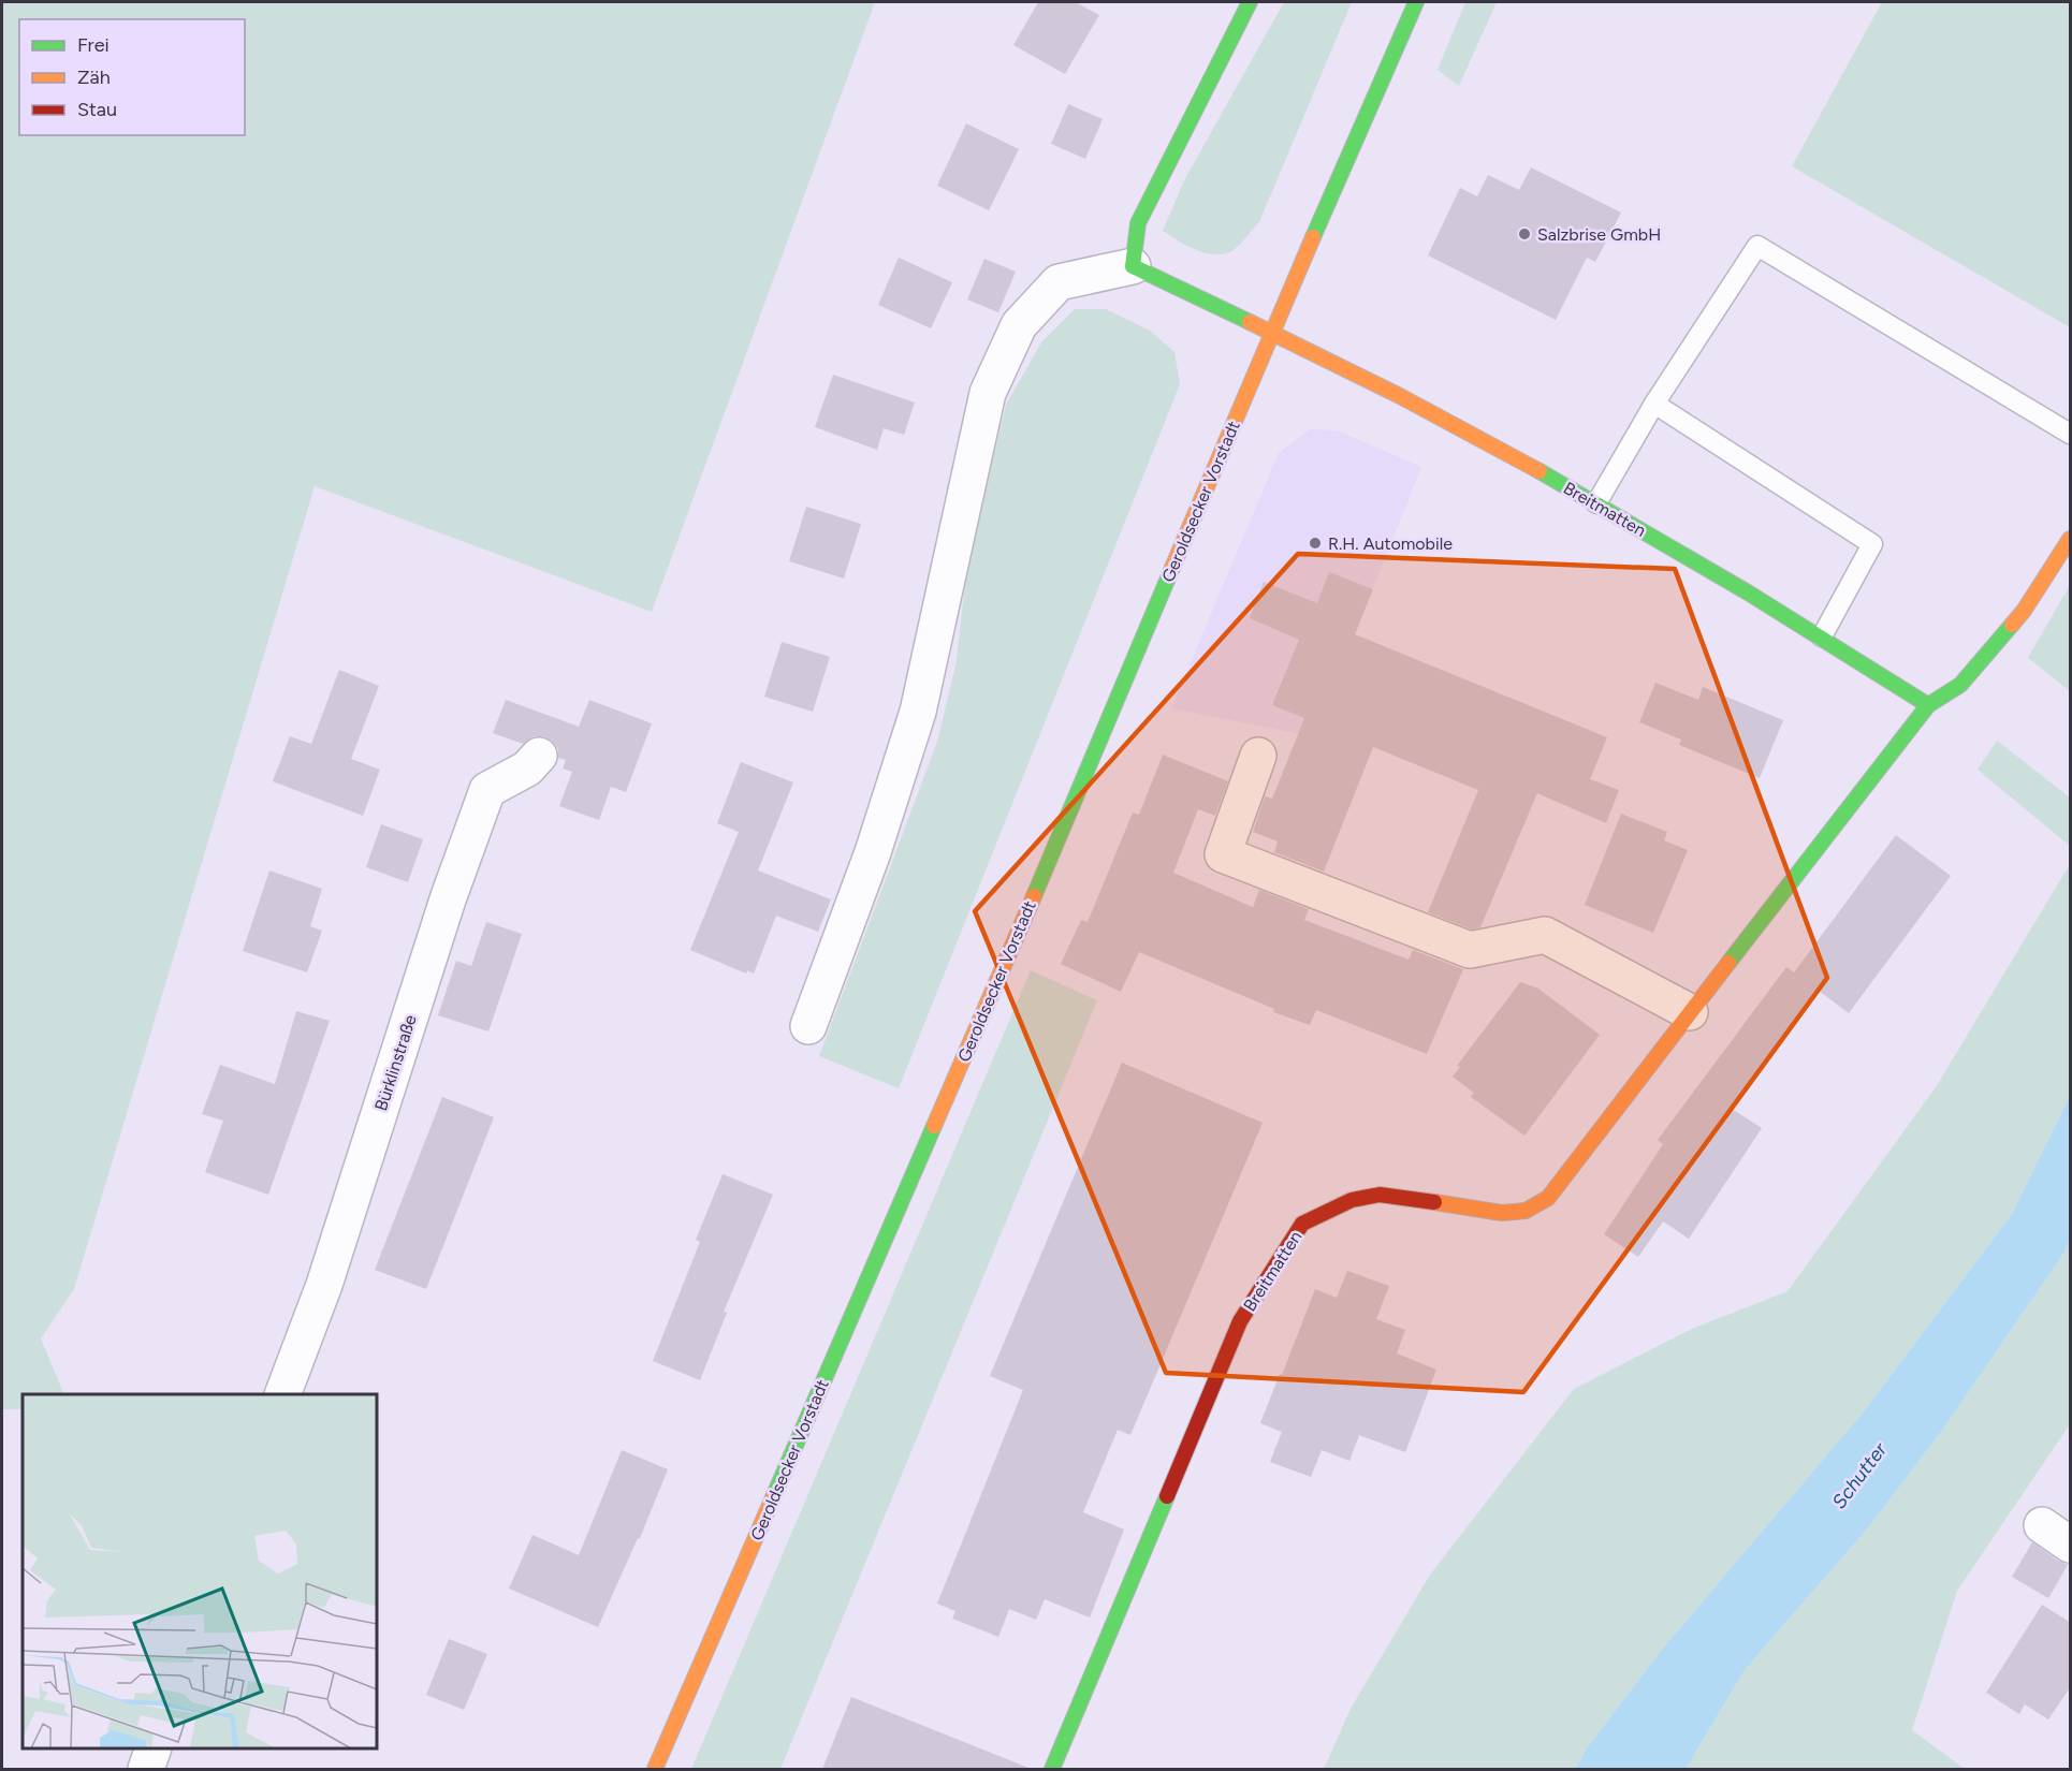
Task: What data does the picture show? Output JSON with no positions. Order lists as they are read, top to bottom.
{
  "streets": {
    "street": ["Geroldsecker Vorstadt", "Breitmatten", "Bürklinstraße"]
  },
  "crossings": [
    ["Geroldsecker Vorstadt", "Breitmatten"]
  ],
  "water": ["Schutter"],
  "places": ["Salzbrise GmbH", "R.H. Automobile"],
  "legend": ["Frei", "Zäh", "Stau"]
}
